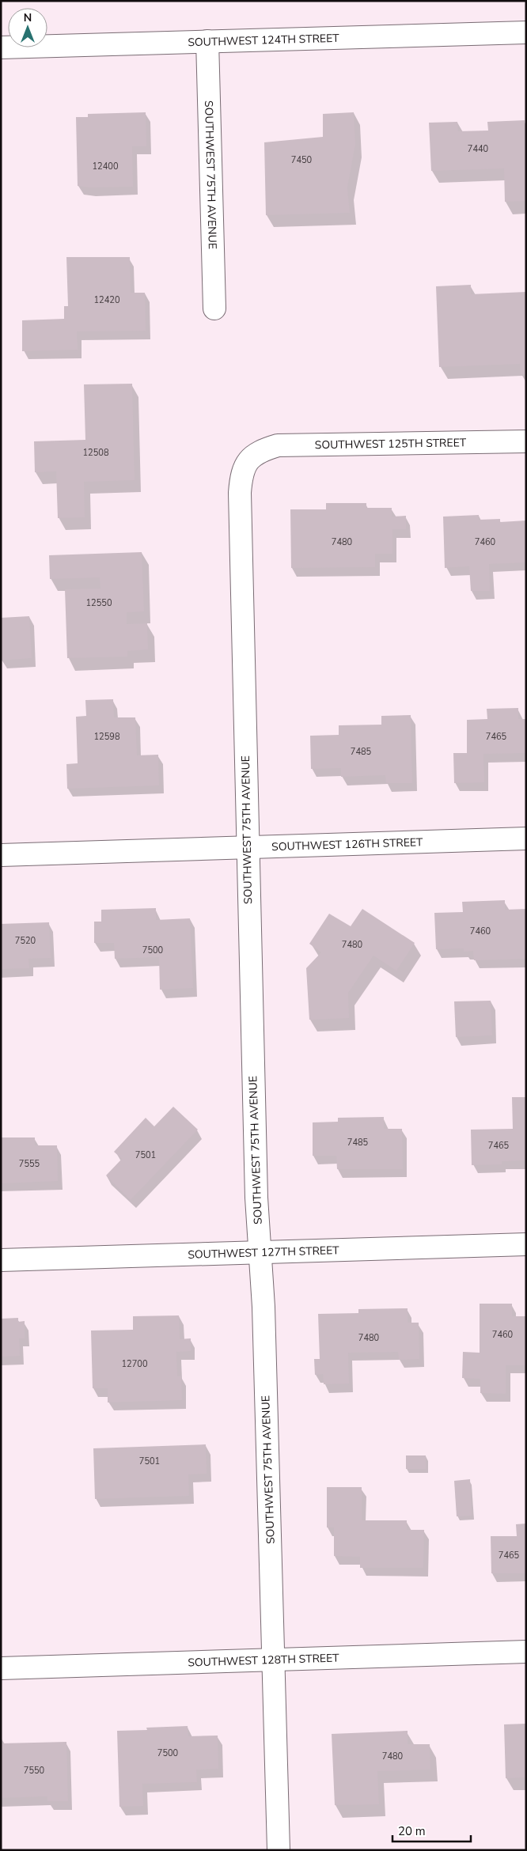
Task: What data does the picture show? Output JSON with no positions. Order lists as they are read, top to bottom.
{
  "streets": {
    "street": [
      "SOUTHWEST 124TH STREET",
      "SOUTHWEST 75TH AVENUE",
      "SOUTHWEST 125TH STREET",
      "SOUTHWEST 126TH STREET",
      "SOUTHWEST 127TH STREET",
      "SOUTHWEST 128TH STREET"
    ]
  },
  "crossings": [
    ["SOUTHWEST 124TH STREET", "SOUTHWEST 75TH AVENUE"],
    ["SOUTHWEST 75TH AVENUE", "SOUTHWEST 125TH STREET"],
    ["SOUTHWEST 75TH AVENUE", "SOUTHWEST 126TH STREET"],
    ["SOUTHWEST 75TH AVENUE", "SOUTHWEST 127TH STREET"],
    ["SOUTHWEST 75TH AVENUE", "SOUTHWEST 128TH STREET"]
  ],
  "house_numbers": [
    "7440",
    "7450",
    "12400",
    "12420",
    "12508",
    "7480",
    "7460",
    "12550",
    "12598",
    "7465",
    "7485",
    "7460",
    "7520",
    "7480",
    "7500",
    "7485",
    "7465",
    "7501",
    "7555",
    "7460",
    "7480",
    "12700",
    "7501",
    "7465",
    "7500",
    "7480",
    "7550"
  ],
  "scale_bar": "20 m",
  "north": "top"
}
